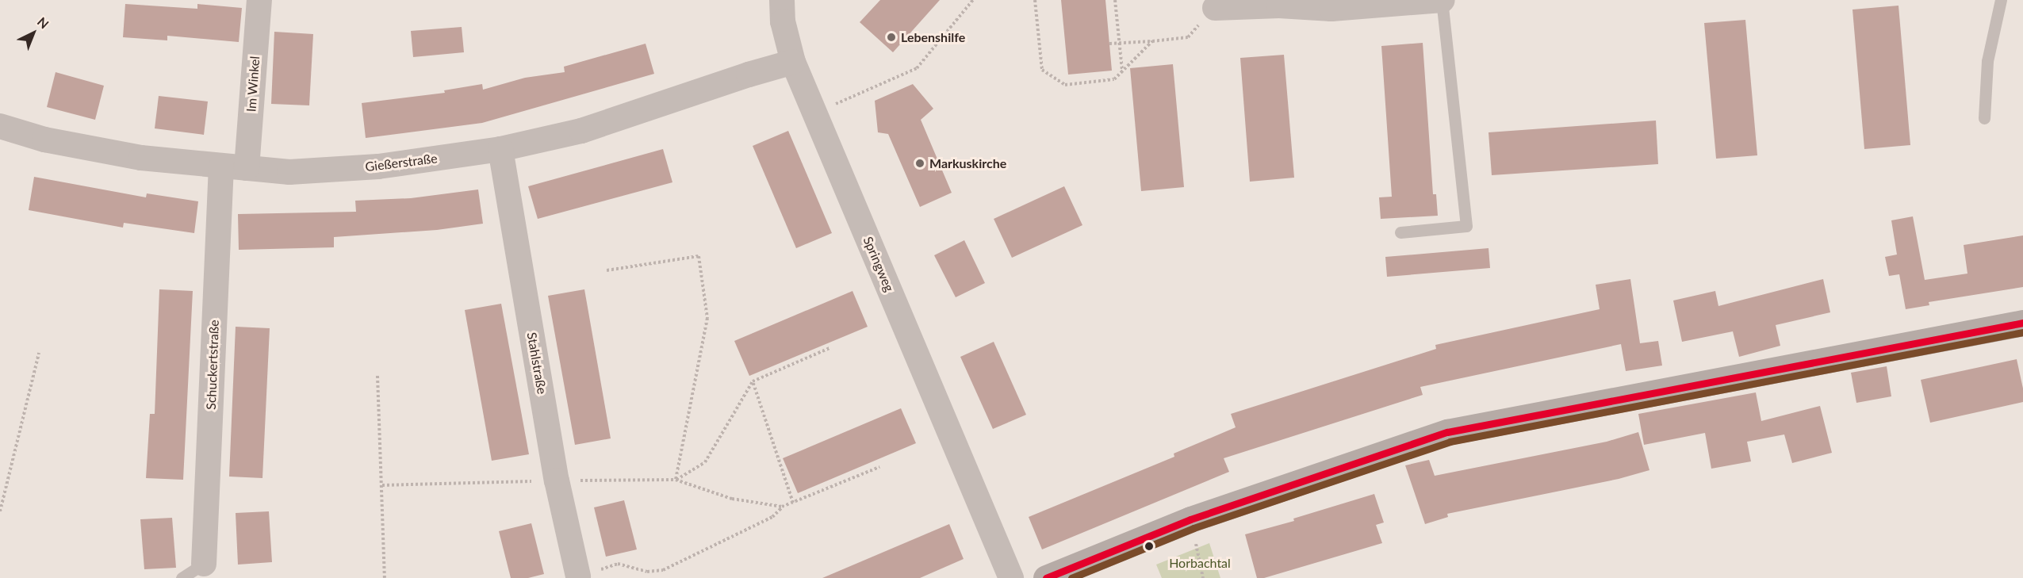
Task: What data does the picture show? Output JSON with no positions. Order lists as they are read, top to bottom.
{
  "streets": {
    "street": [
      "Im Winkel",
      "Gießerstraße",
      "Springweg",
      "Stahlstraße",
      "Schuckertstraße"
    ]
  },
  "crossings": [
    ["Im Winkel", "Gießerstraße"],
    ["Gießerstraße", "Springweg"],
    ["Gießerstraße", "Stahlstraße"],
    ["Gießerstraße", "Schuckertstraße"]
  ],
  "parks": ["Horbachtal"],
  "places": ["Lebenshilfe", "Markuskirche"],
  "north": "top right"
}
